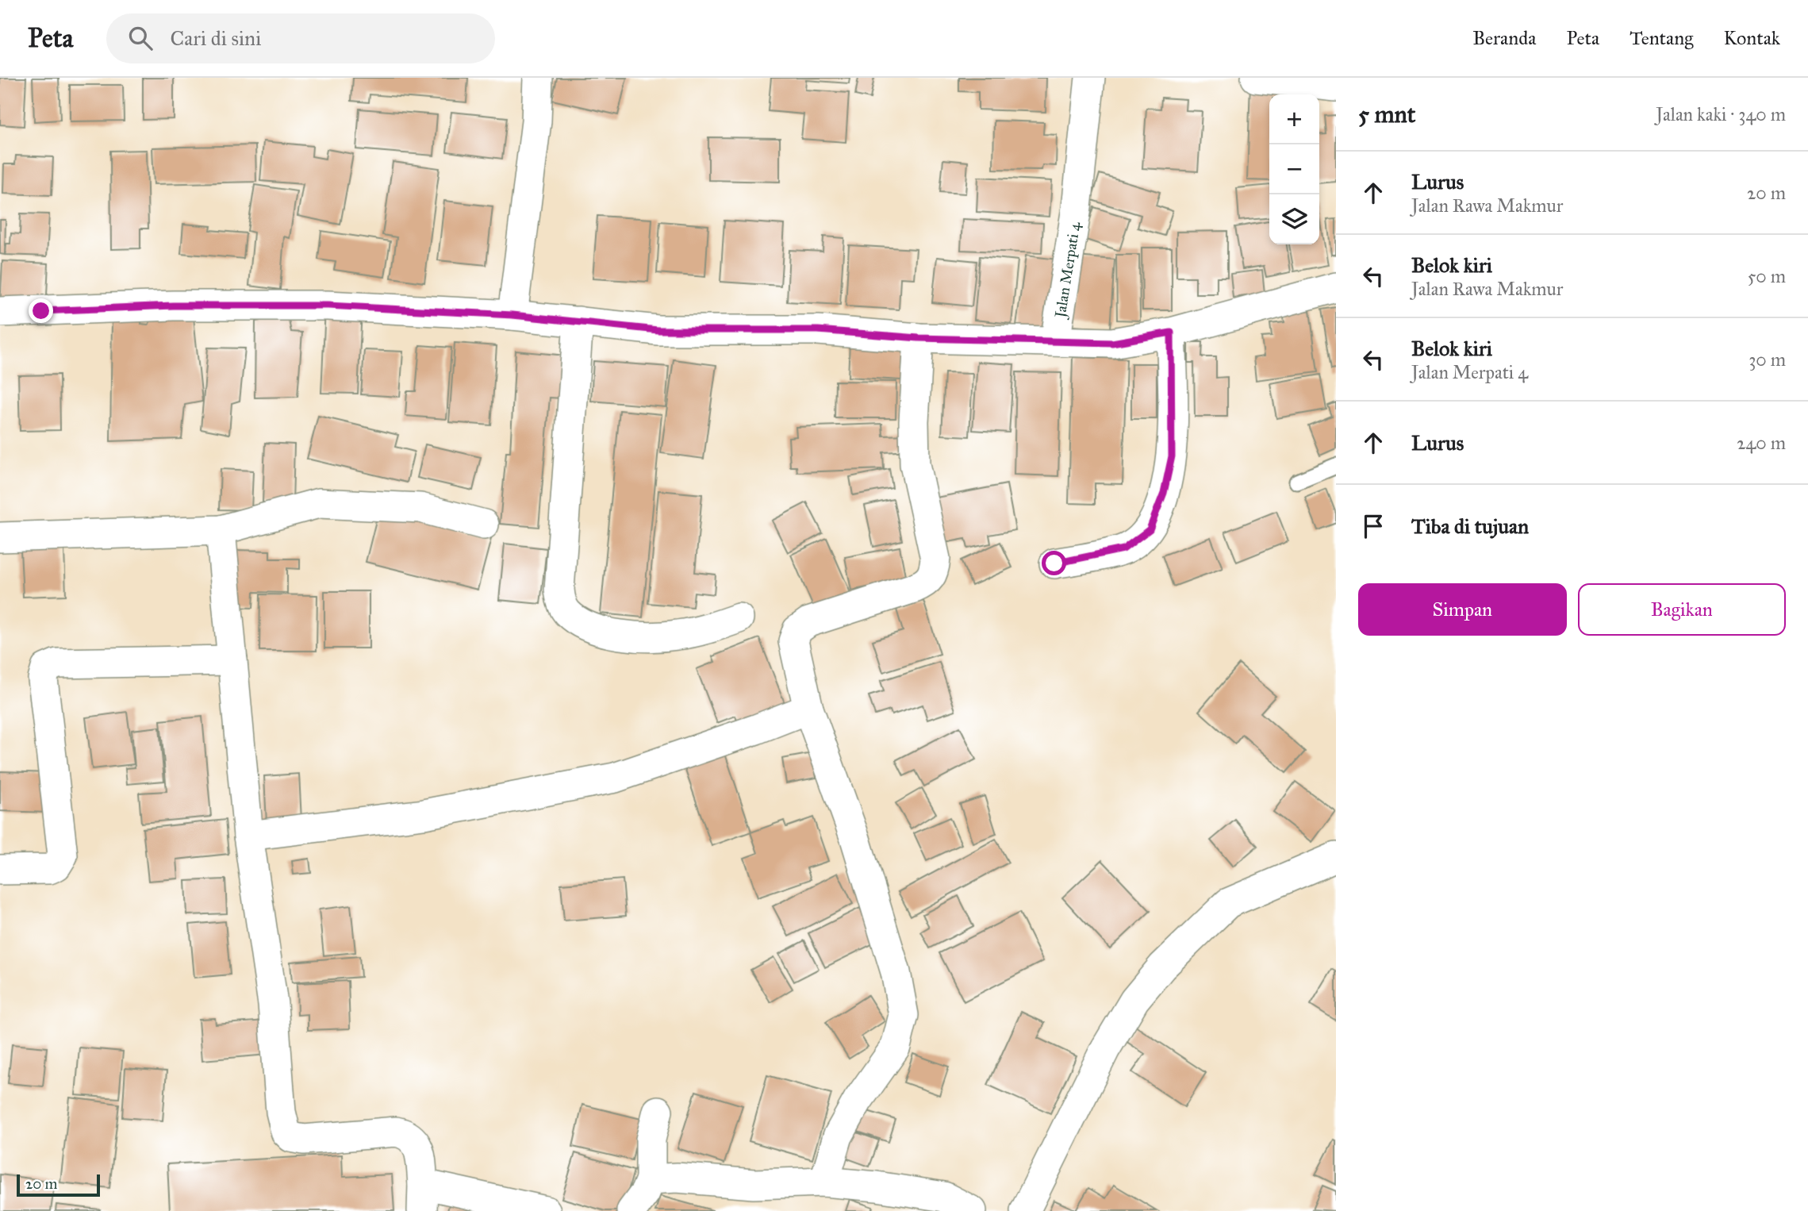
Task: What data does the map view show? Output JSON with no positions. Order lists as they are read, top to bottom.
{
  "streets": {
    "street": ["Jalan Merpati 4"]
  },
  "scale_bar": "20 m",
  "page": {
    "header": "Peta",
    "search": "Cari di sini",
    "nav": [
      "Beranda",
      "Peta",
      "Tentang",
      "Kontak"
    ],
    "heading": ["5 mnt", "Jalan kaki · 340 m"],
    "map_buttons": ["+", "−"],
    "list": [
      ["Lurus", "Jalan Rawa Makmur", "20 m"],
      ["Belok kiri", "Jalan Rawa Makmur", "50 m"],
      ["Belok kiri", "Jalan Merpati 4", "30 m"],
      ["Lurus", "240 m"],
      "Tiba di tujuan"
    ],
    "buttons": ["Simpan", "Bagikan"],
    "scale": "20 m"
  }
}
